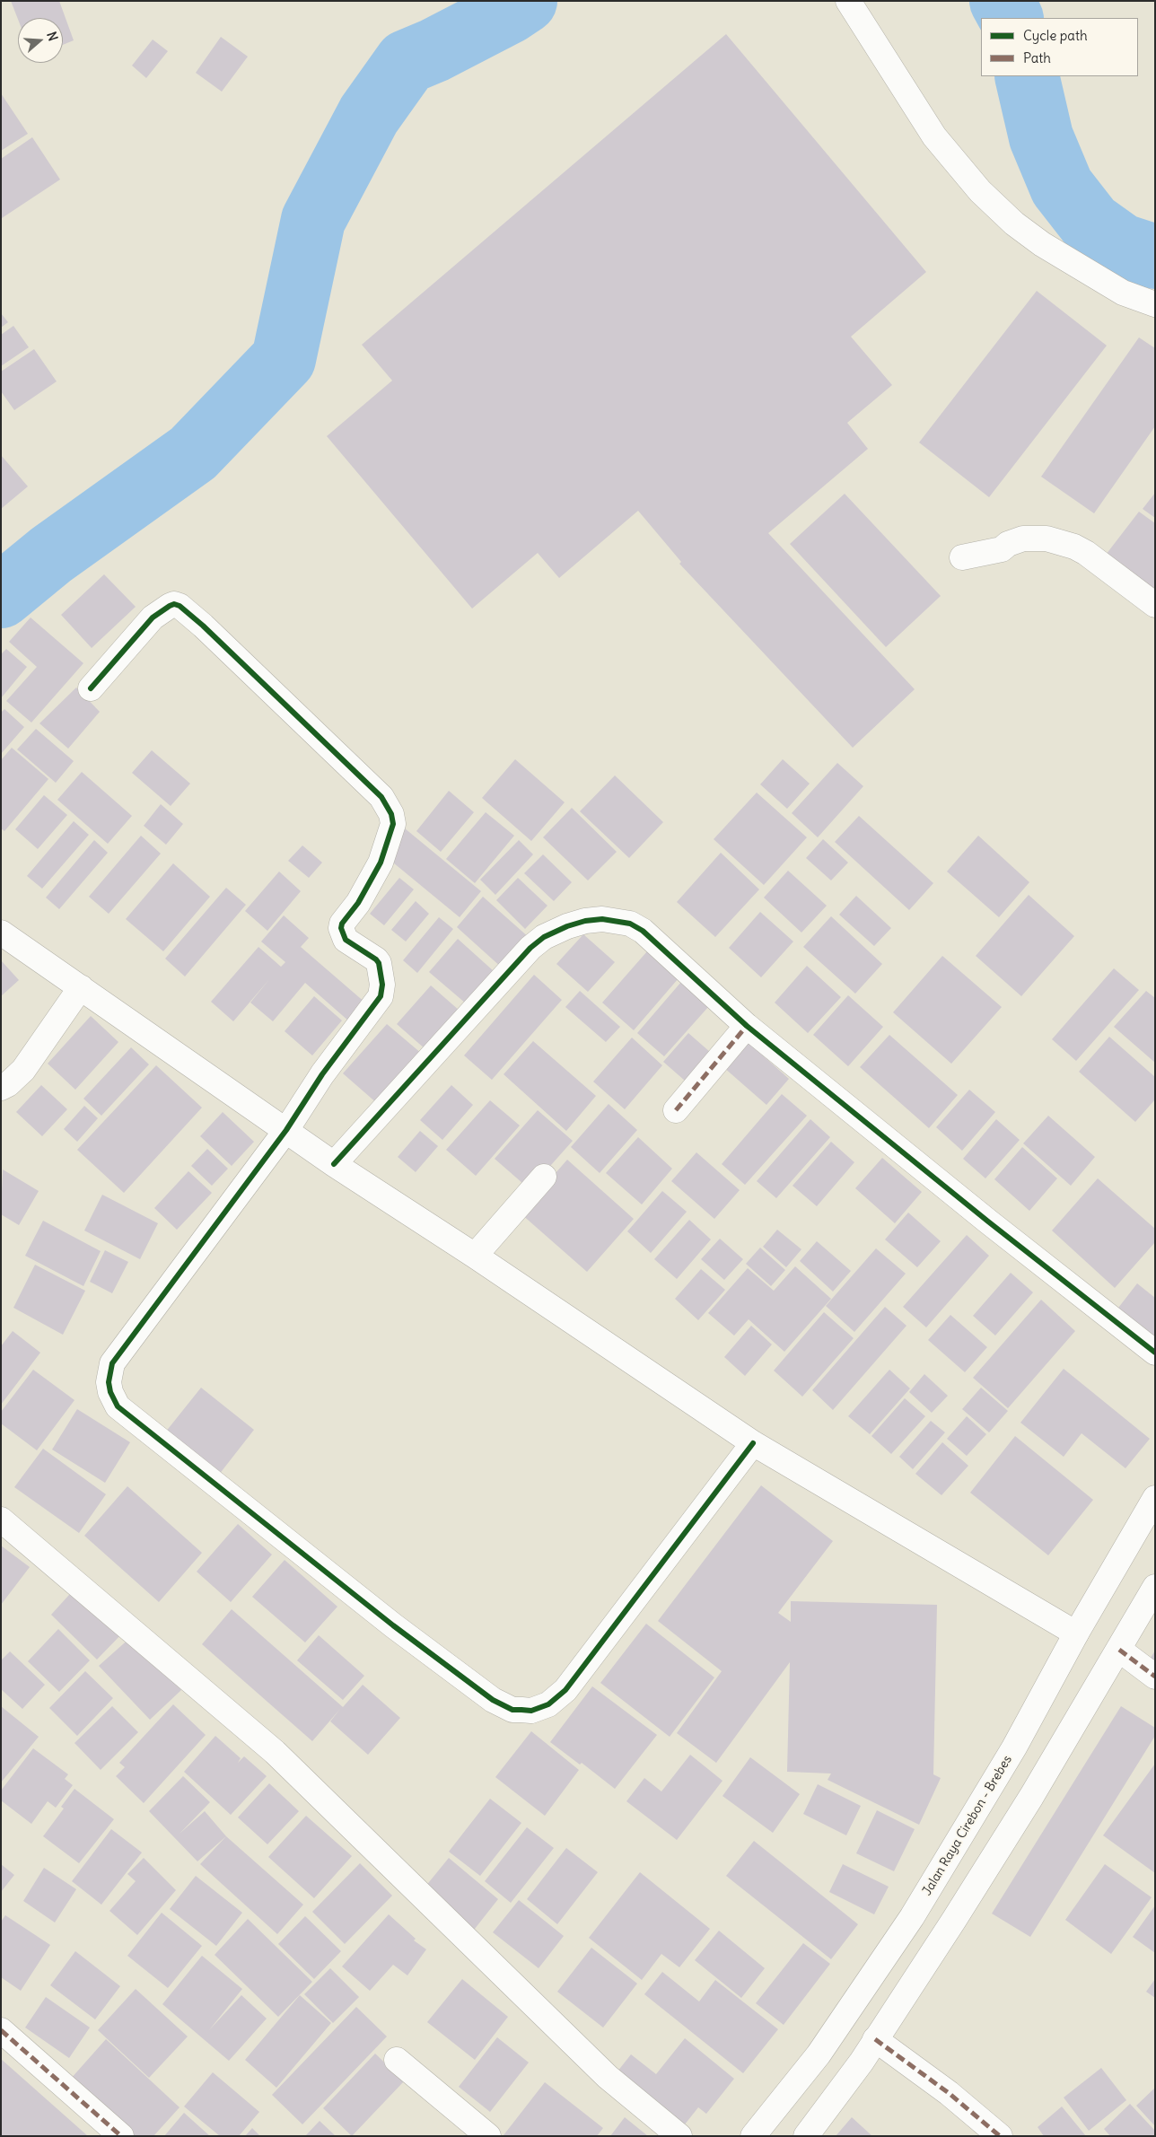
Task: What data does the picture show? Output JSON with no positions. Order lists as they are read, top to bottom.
{
  "streets": {
    "main road": ["Jalan Raya Cirebon - Brebes"]
  },
  "legend": ["Cycle path", "Path"],
  "north": "right"
}
